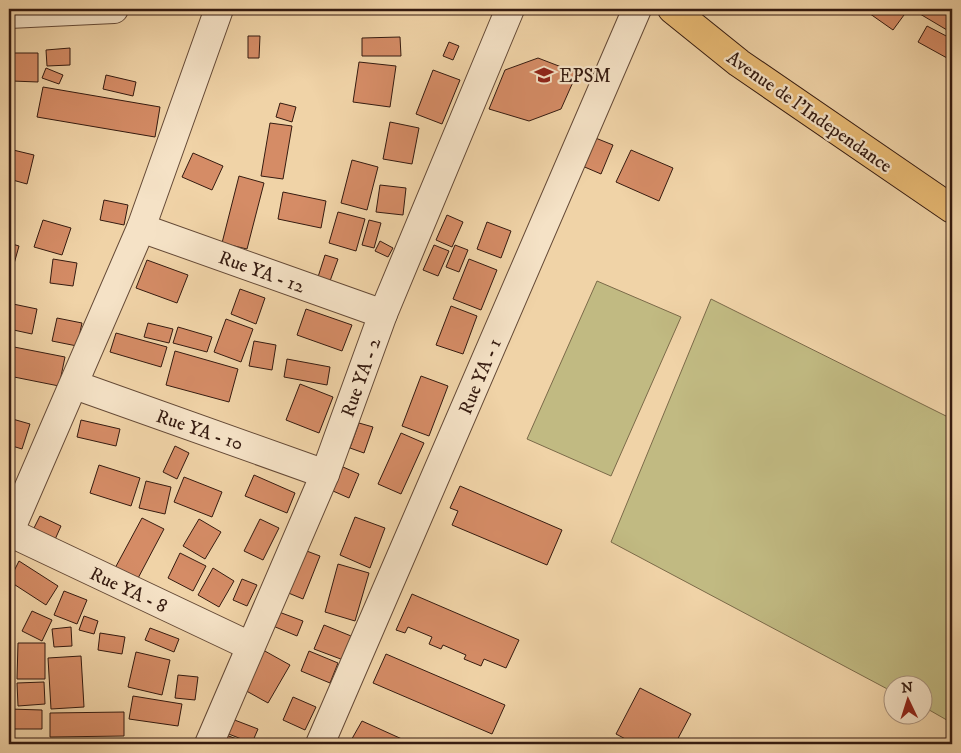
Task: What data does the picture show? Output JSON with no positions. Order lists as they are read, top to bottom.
{
  "streets": {
    "highway": ["Avenue de l'Independance"],
    "street": [
      "Rue YA - 12",
      "Rue YA - 1",
      "Rue YA - 2",
      "Rue YA - 10",
      "Rue YA - 8"
    ]
  },
  "crossings": [
    ["Rue YA - 12", "Rue YA - 2"],
    ["Rue YA - 2", "Rue YA - 10"],
    ["Rue YA - 2", "Rue YA - 8"]
  ],
  "places": {
    "school or university": ["EPSM"]
  },
  "north": "top"
}
